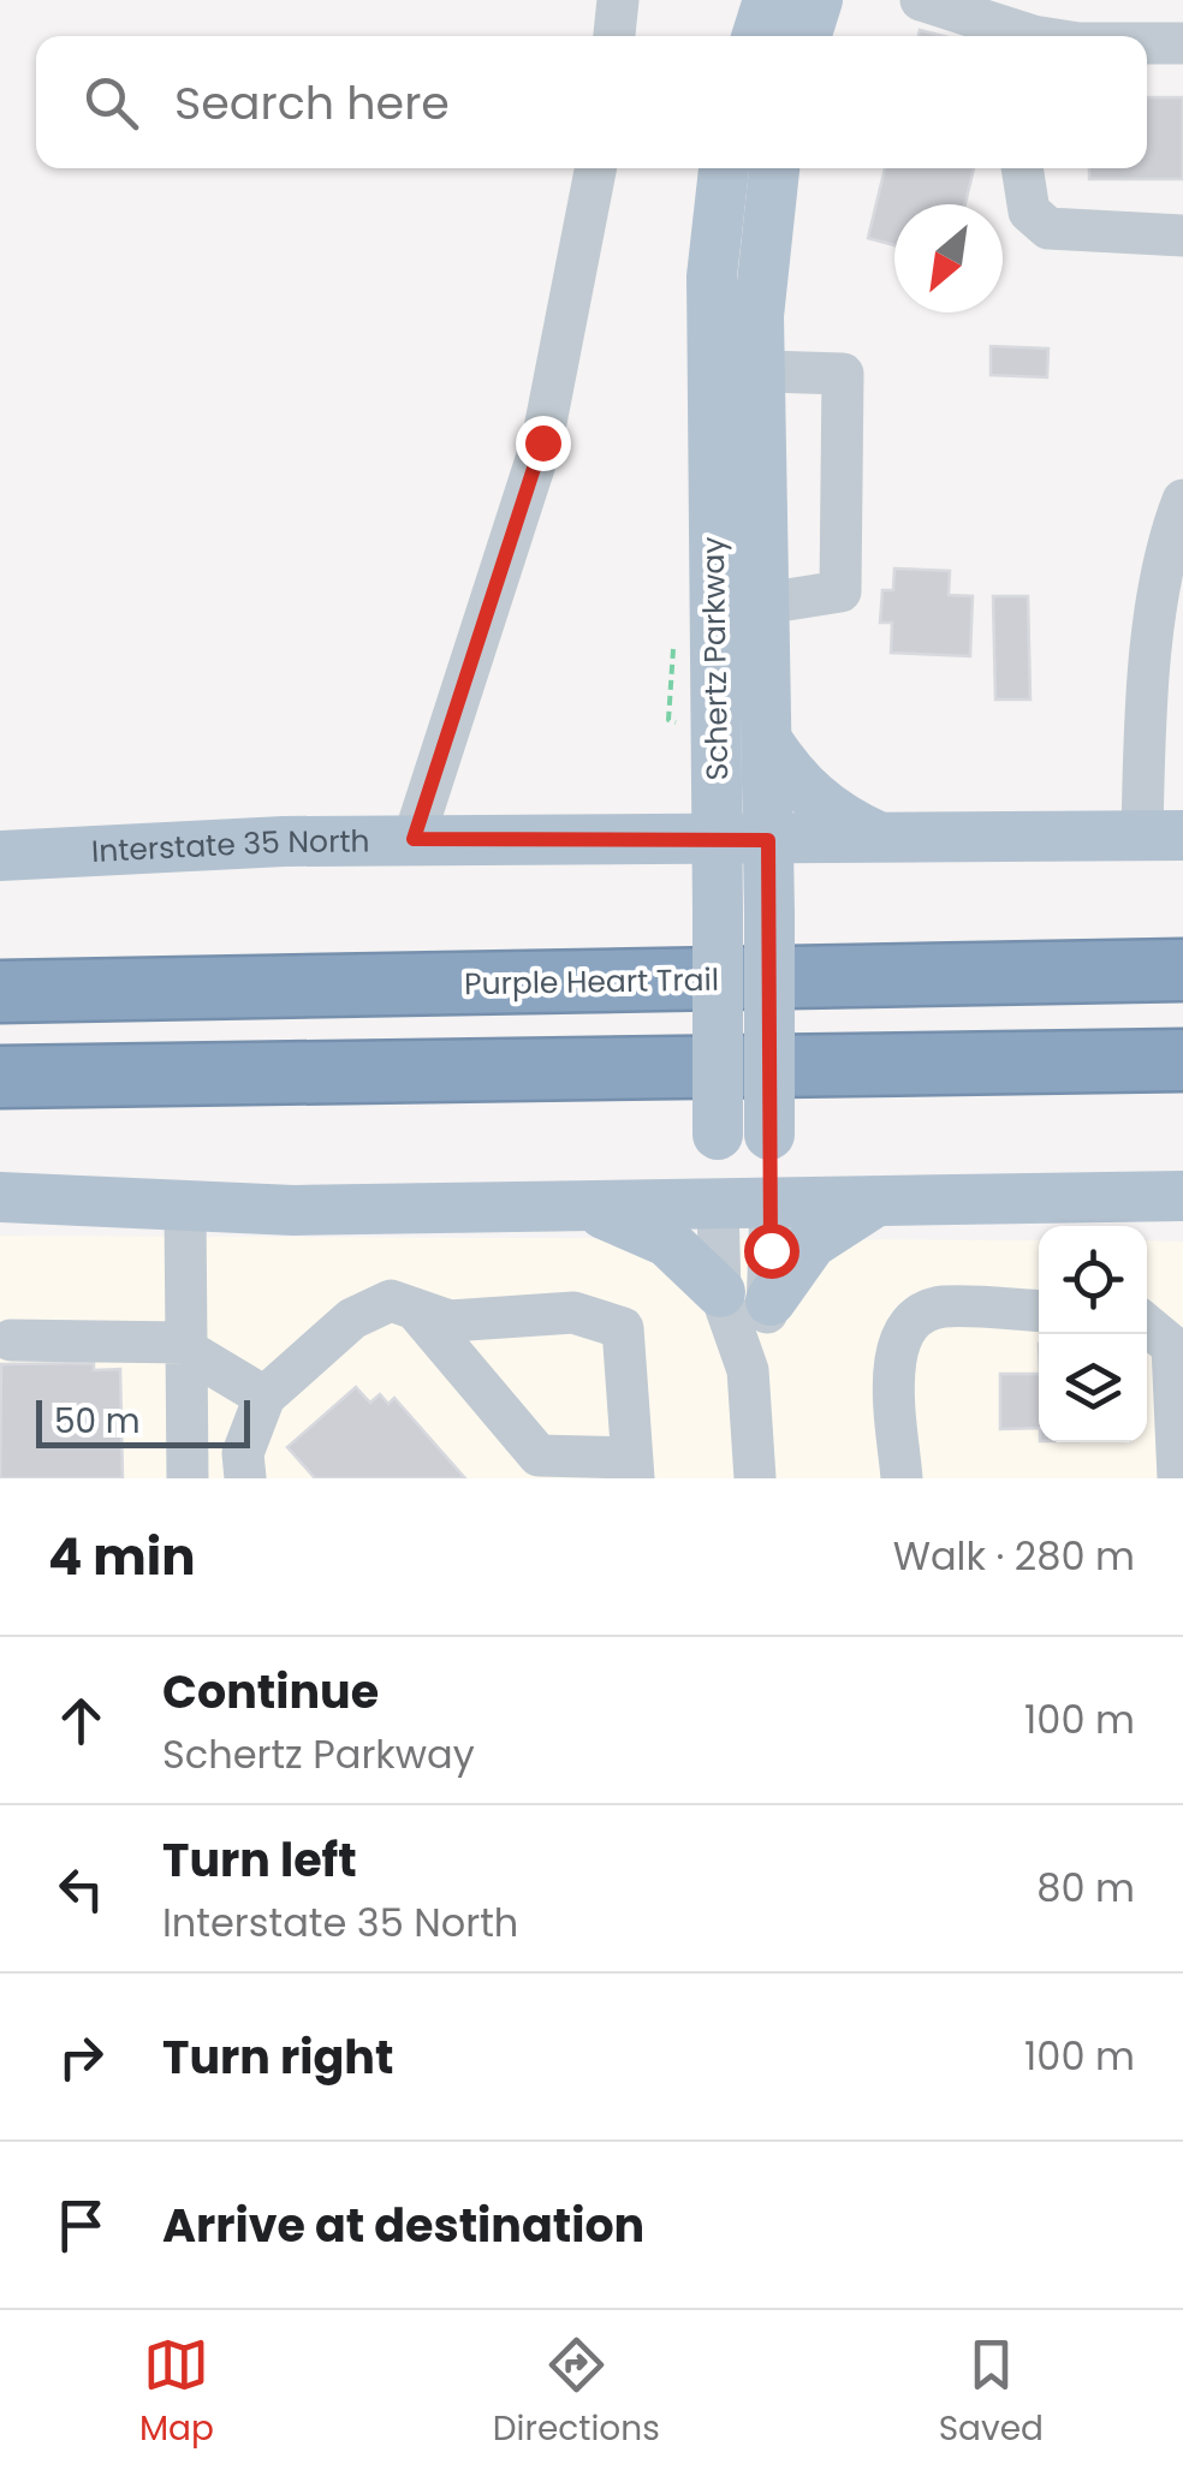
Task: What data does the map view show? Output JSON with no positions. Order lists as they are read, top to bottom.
{
  "streets": {
    "highway": ["Purple Heart Trail"],
    "main road": ["Schertz Parkway", "Interstate 35 North"]
  },
  "crossings": [
    ["Schertz Parkway", "Interstate 35 North"]
  ],
  "scale_bar": "50 m",
  "north": "bottom left",
  "page": {
    "search": "Search here",
    "scale": "50 m",
    "heading": ["4 min", "Walk · 280 m"],
    "list": [
      ["Continue", "Schertz Parkway", "100 m"],
      ["Turn left", "Interstate 35 North", "80 m"],
      ["Turn right", "100 m"],
      "Arrive at destination"
    ],
    "nav": ["Map", "Directions", "Saved"]
  }
}
